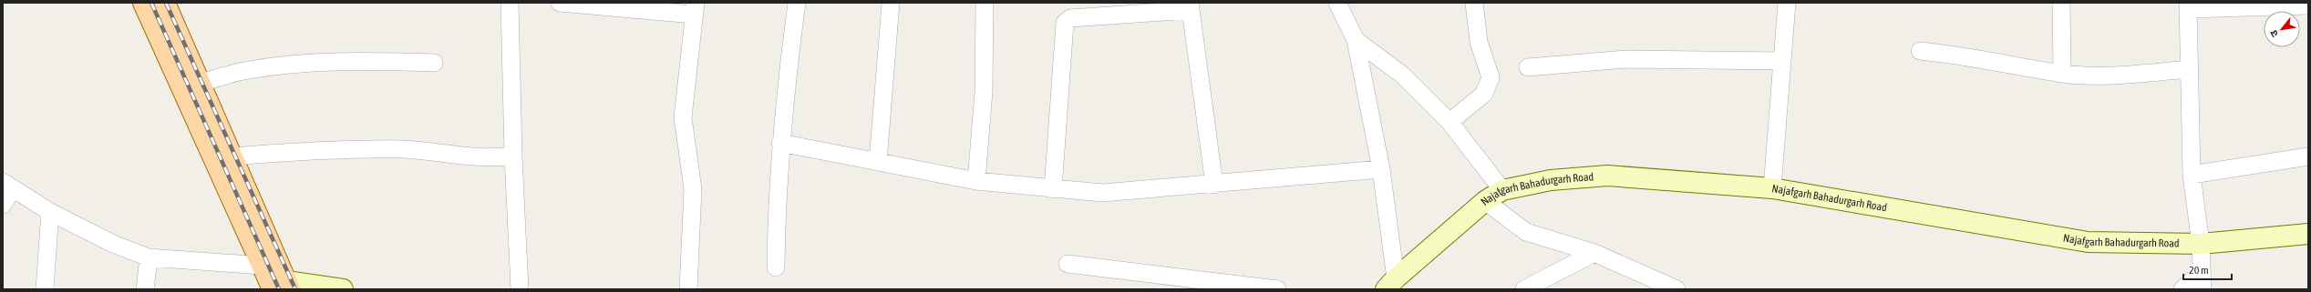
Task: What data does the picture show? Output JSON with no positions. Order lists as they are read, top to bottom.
{
  "streets": {
    "street": ["Najafgarh Bahadurgarh Road"]
  },
  "scale_bar": "20 m",
  "north": "bottom left"
}
